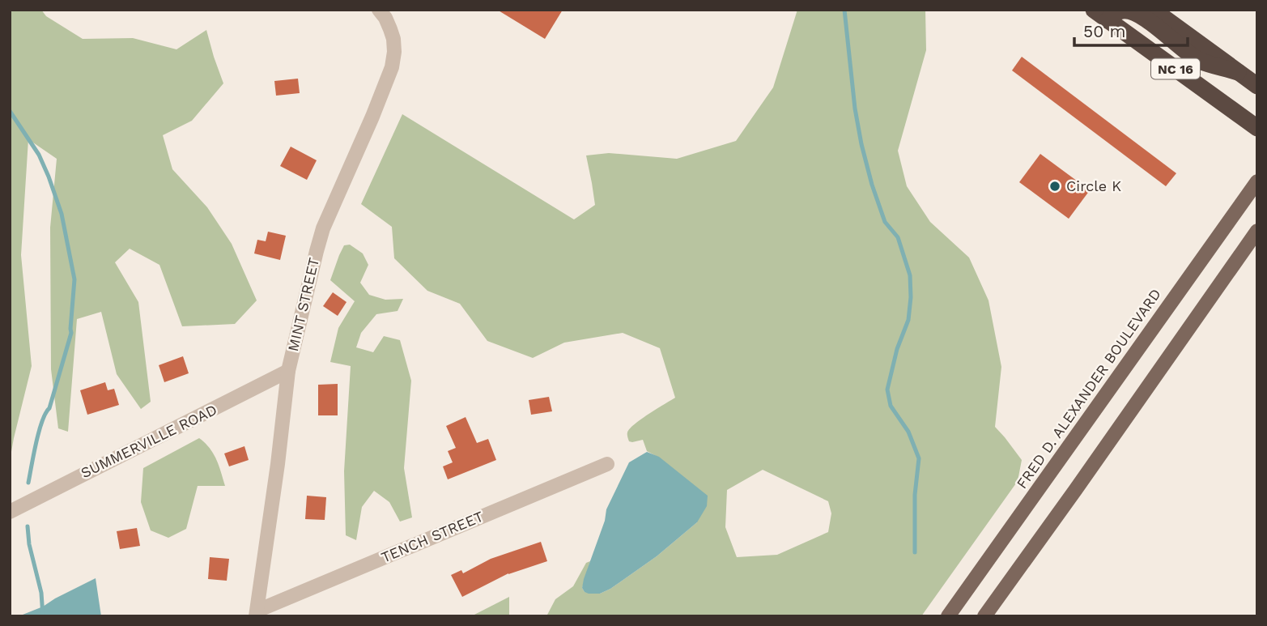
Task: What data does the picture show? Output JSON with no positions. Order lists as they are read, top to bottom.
{
  "streets": {
    "highway": ["NC 16"],
    "main road": ["FRED D. ALEXANDER BOULEVARD"],
    "street": ["MINT STREET", "SUMMERVILLE ROAD", "TENCH STREET"]
  },
  "crossings": [
    ["MINT STREET", "SUMMERVILLE ROAD"],
    ["MINT STREET", "TENCH STREET"]
  ],
  "places": ["Circle K"],
  "scale_bar": "50 m"
}
